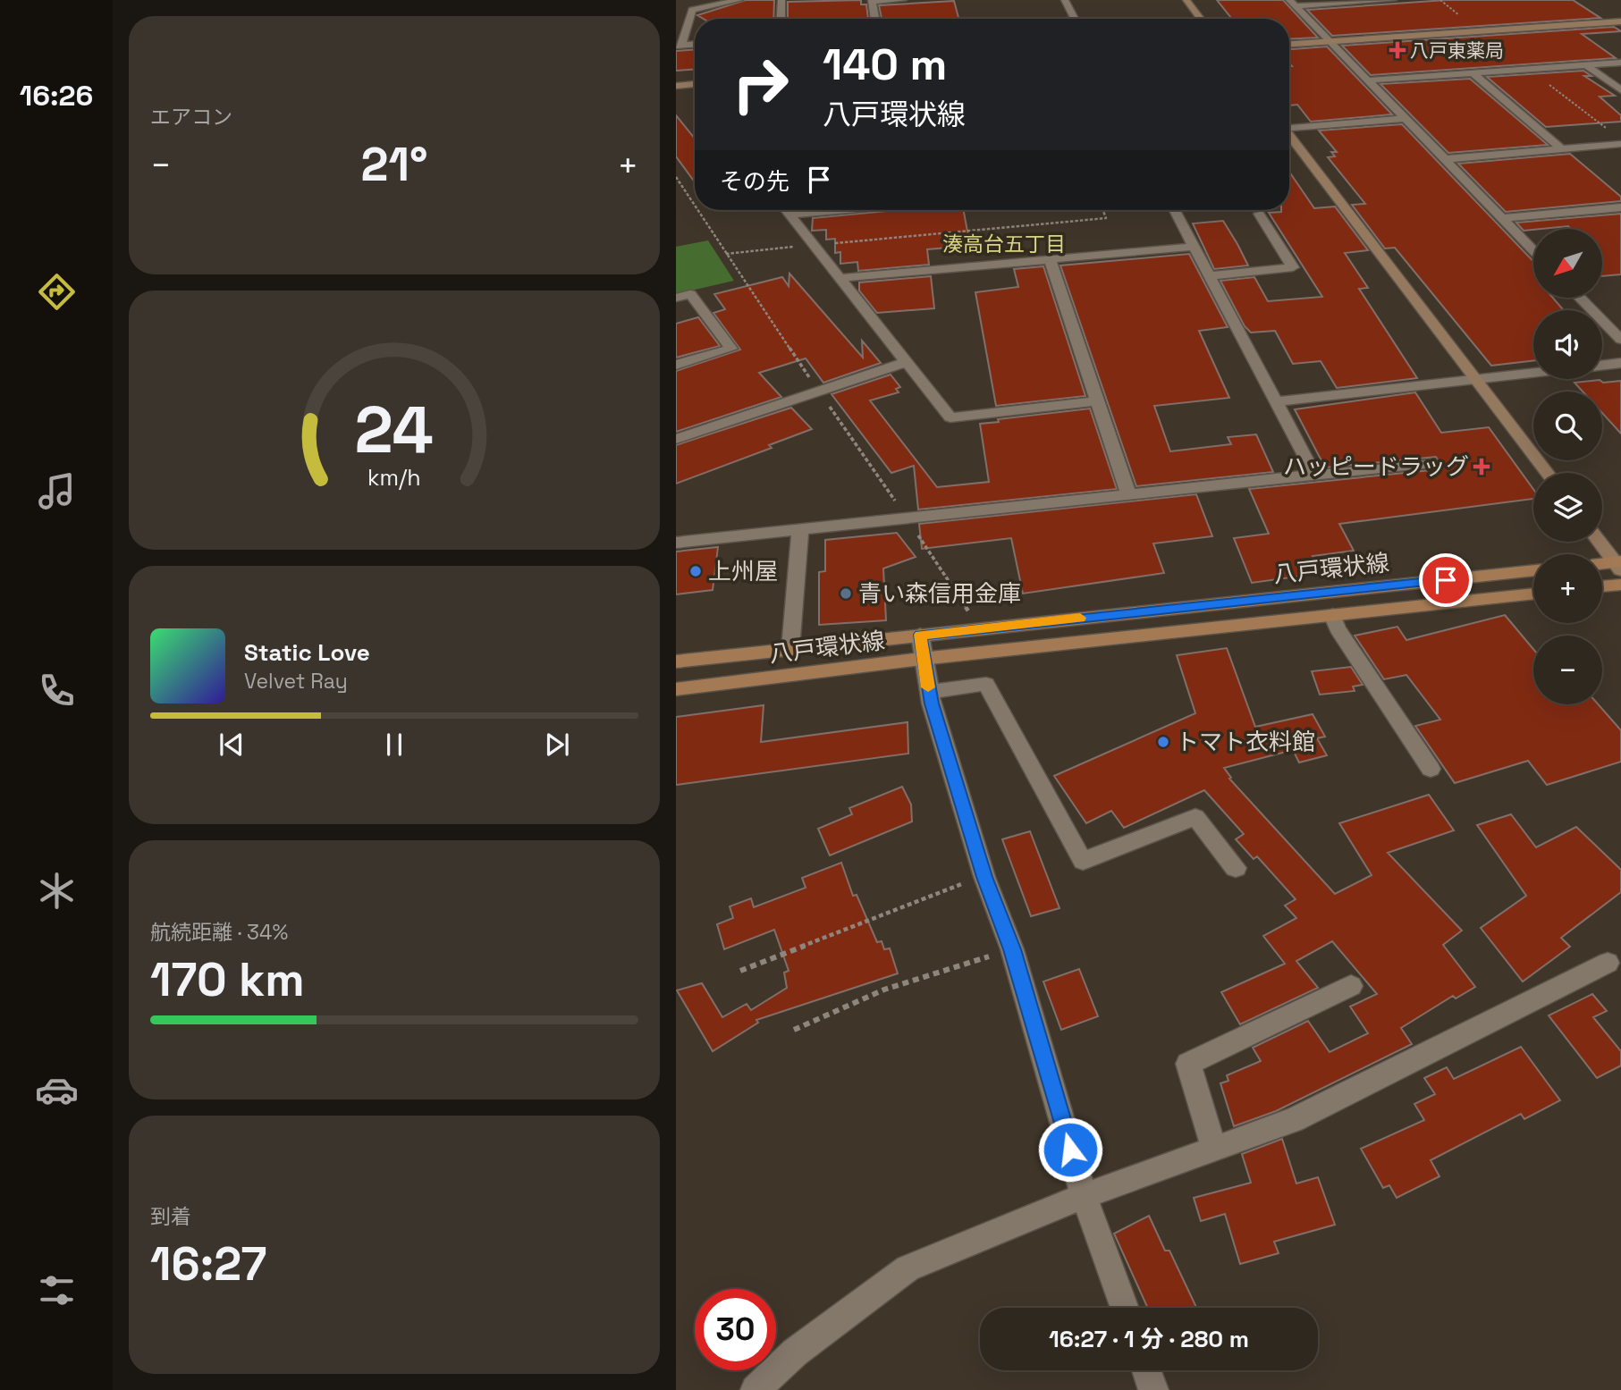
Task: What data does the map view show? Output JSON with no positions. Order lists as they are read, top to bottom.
{
  "streets": {
    "main road": ["八戸環状線"]
  },
  "districts": ["湊高台五丁目"],
  "places": {
    "health": ["八戸東薬局", "ハッピードラッグ"],
    "other": ["上州屋", "青い森信用金庫", "トマト衣料館"]
  },
  "north": "bottom left",
  "page": {
    "tabs": "16:26",
    "tile": [
      "エアコン",
      ["航続距離 · 34%", "170 km"],
      ["到着", "16:27"]
    ],
    "turn": ["140 m", "八戸環状線"],
    "heat": ["−", "21°", "+"],
    "then": "その先",
    "map_buttons": ["+", "−"],
    "song": ["Static Love", "Velvet Ray"],
    "limit": "30",
    "trip": "16:27 · 1 分 · 280 m",
    "gauge": ["24", "km/h"]
  }
}
